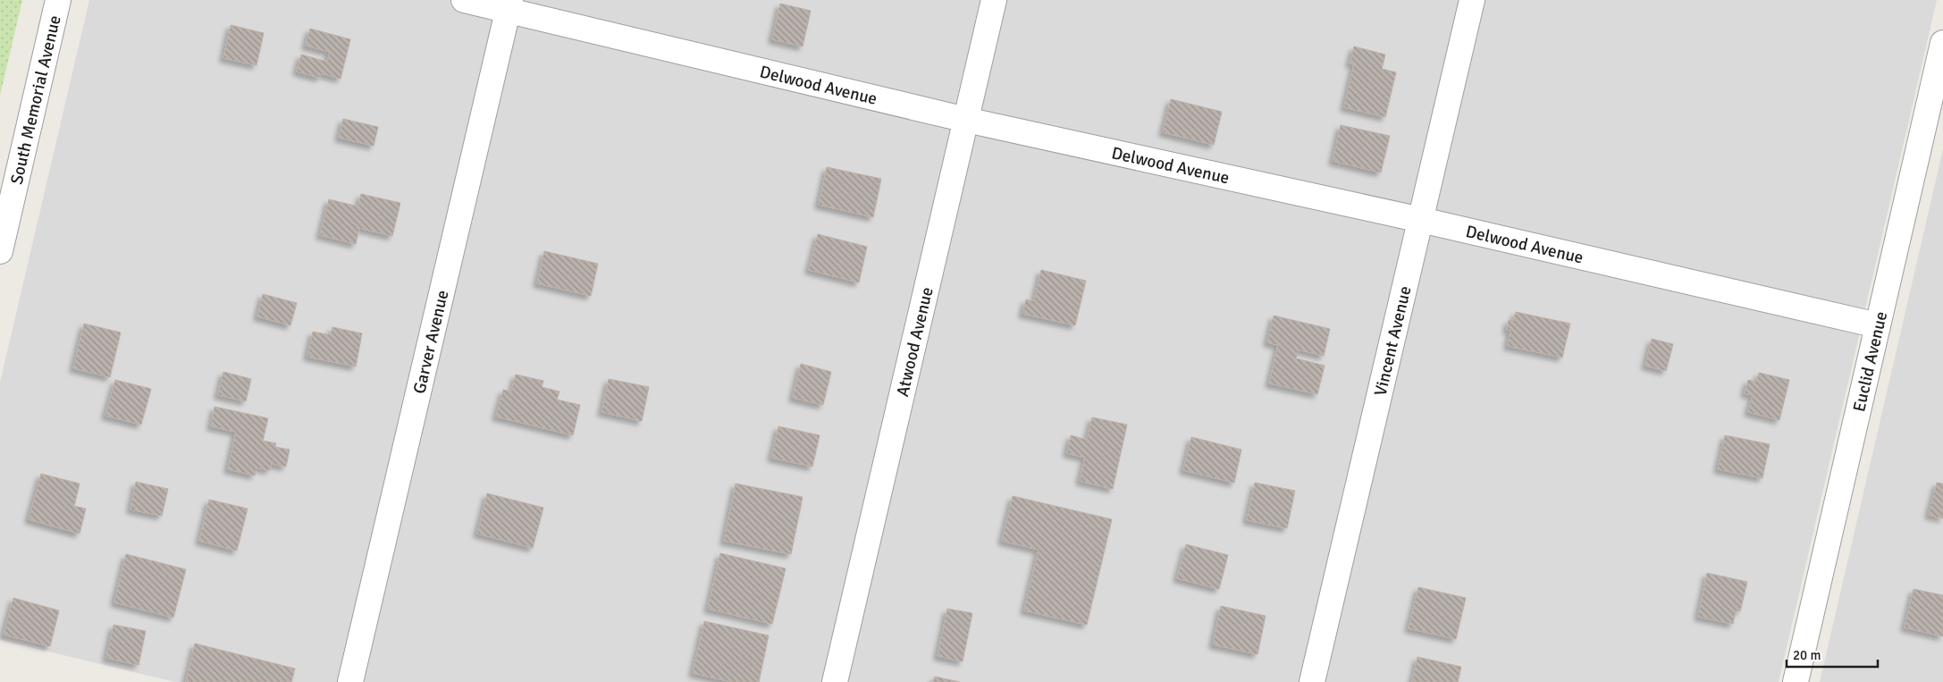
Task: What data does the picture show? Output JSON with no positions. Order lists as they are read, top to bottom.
{
  "streets": {
    "street": [
      "Delwood Avenue",
      "South Memorial Avenue",
      "Garver Avenue",
      "Atwood Avenue",
      "Vincent Avenue",
      "Euclid Avenue"
    ]
  },
  "crossings": [
    ["Delwood Avenue", "Garver Avenue"],
    ["Delwood Avenue", "Atwood Avenue"],
    ["Delwood Avenue", "Vincent Avenue"],
    ["Delwood Avenue", "Euclid Avenue"]
  ],
  "scale_bar": "20 m"
}
